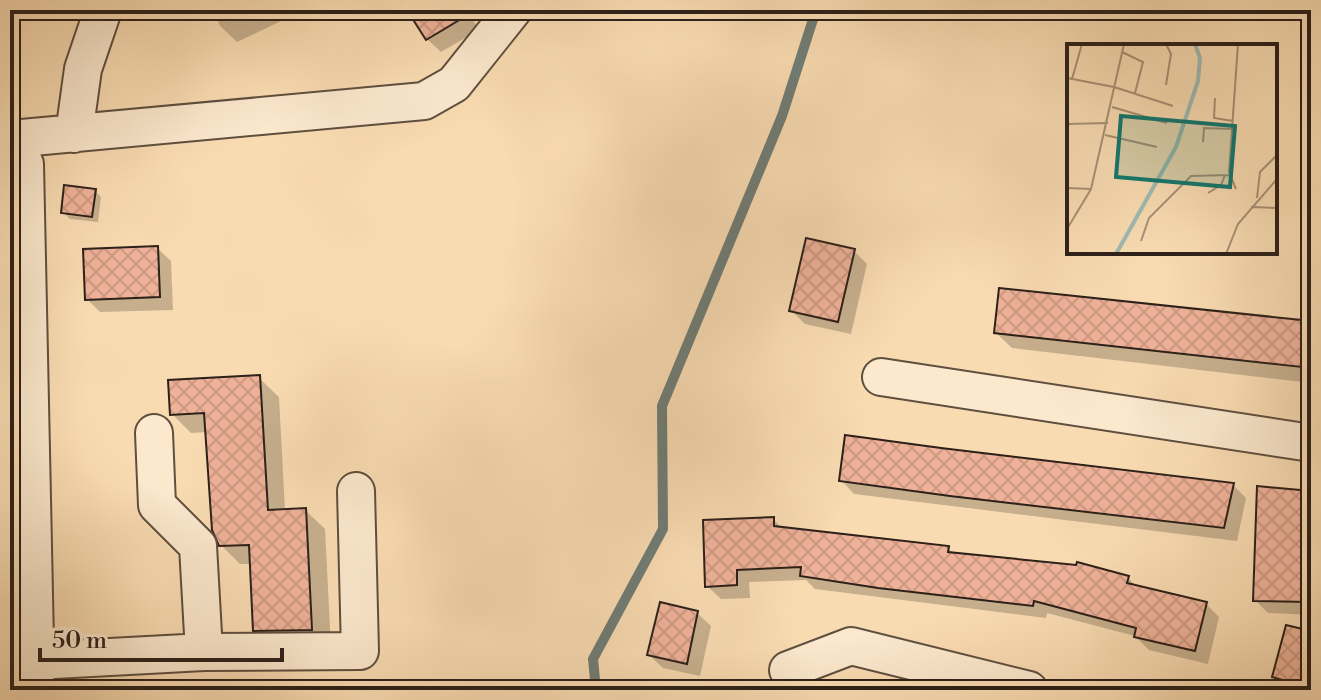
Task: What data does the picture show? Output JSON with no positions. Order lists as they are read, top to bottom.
{
  "scale_bar": "50 m"
}
